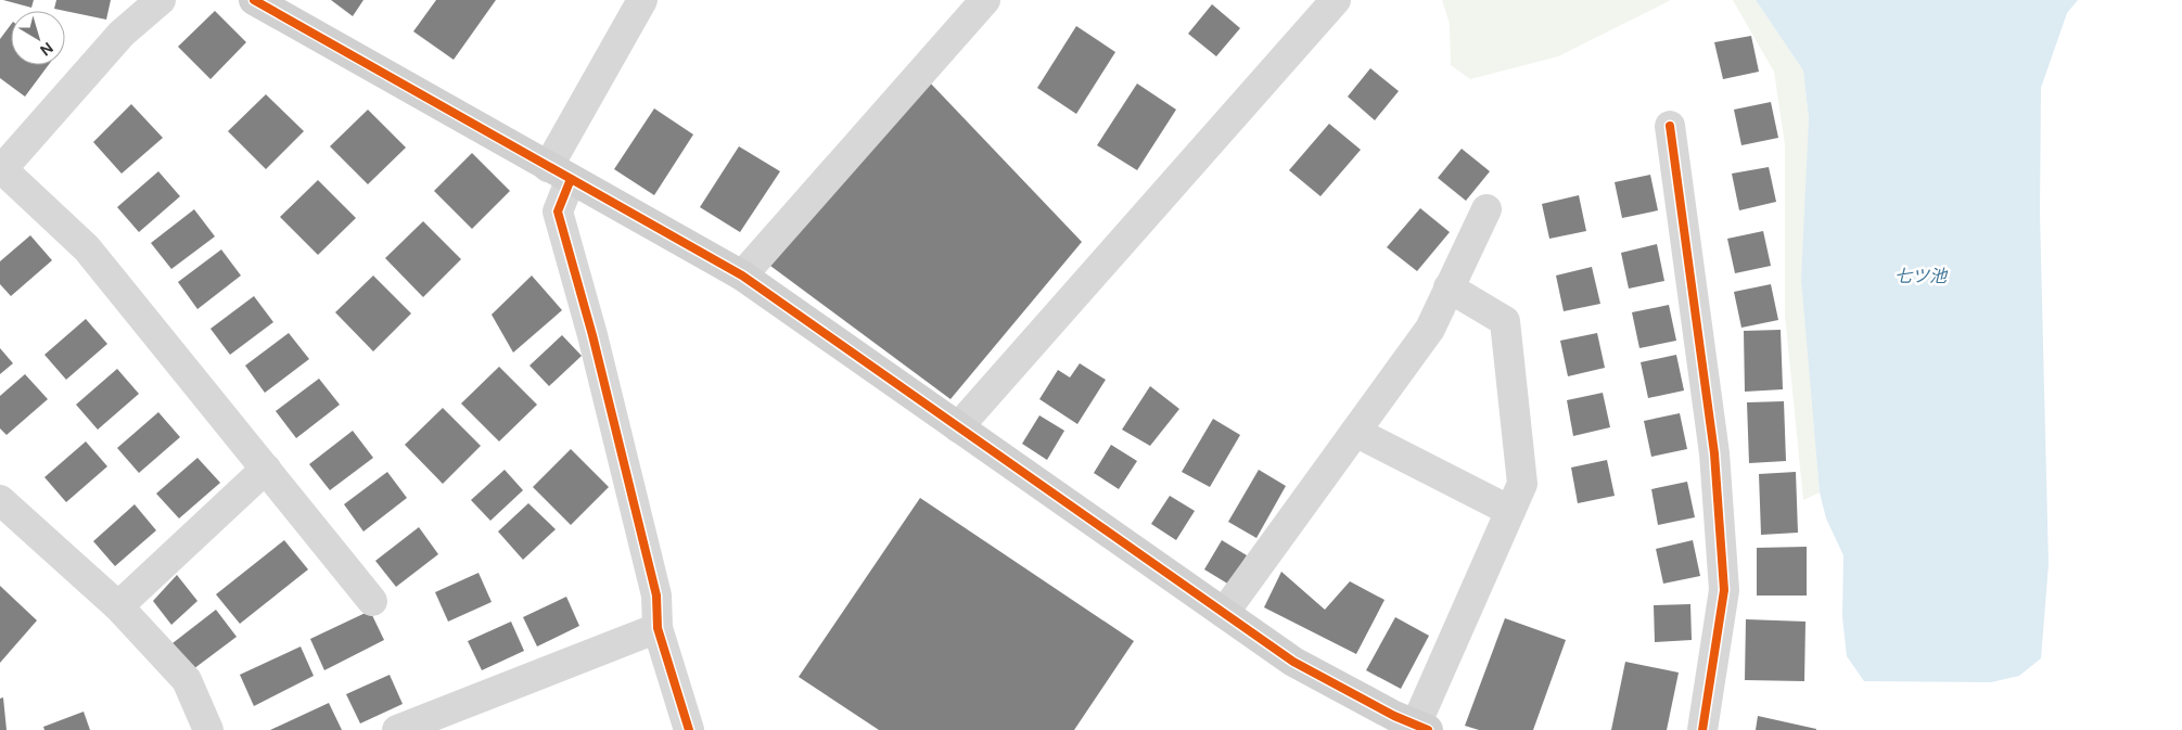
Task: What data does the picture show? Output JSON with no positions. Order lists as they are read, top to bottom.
{
  "water": ["七ツ池"],
  "north": "bottom right"
}
